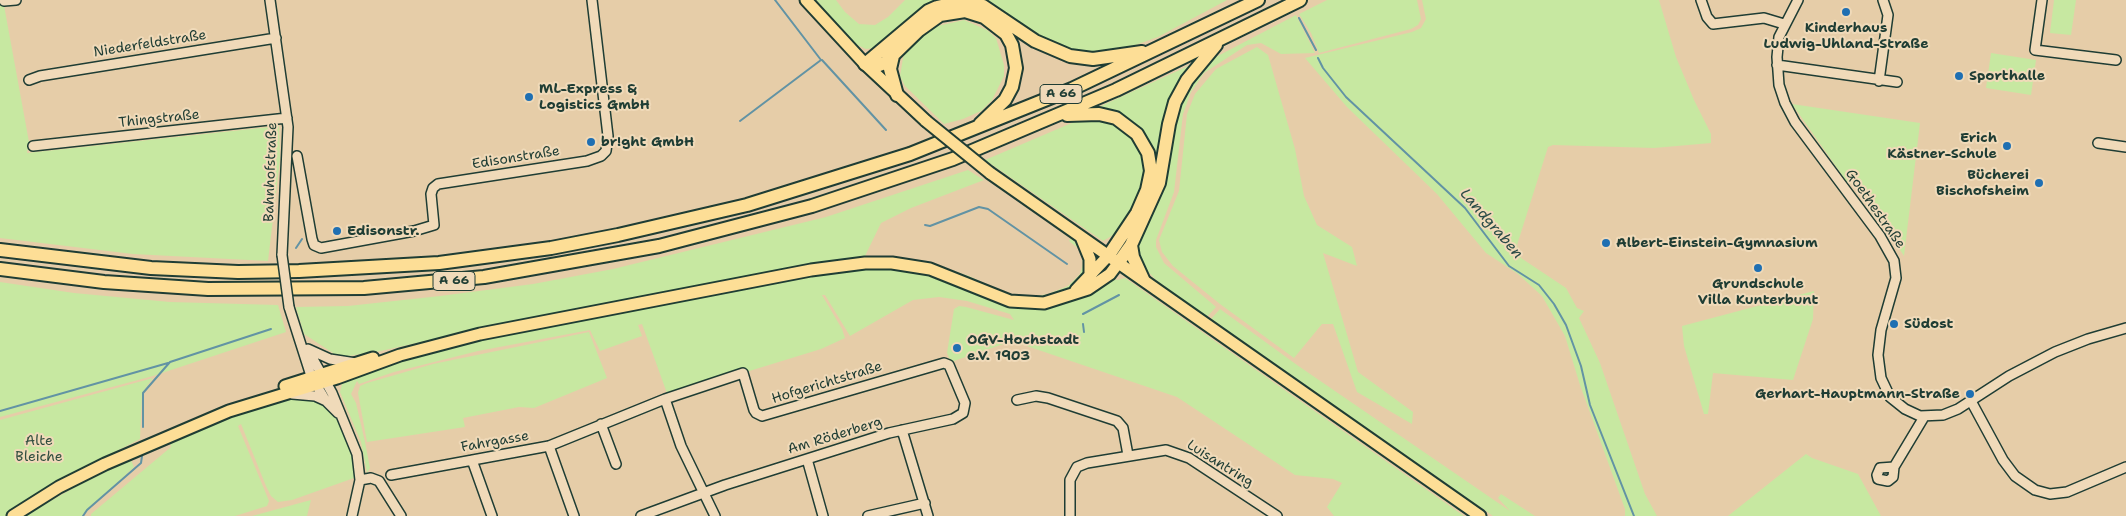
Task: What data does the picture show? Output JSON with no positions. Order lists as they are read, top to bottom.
{
  "streets": {
    "highway": ["A 66"],
    "street": [
      "Niederfeldstraße",
      "Thingstraße",
      "Edisonstraße",
      "Bahnhofstraße",
      "Goethestraße",
      "Hofgerichtstraße",
      "Am Röderberg",
      "Fahrgasse",
      "Luisantring"
    ]
  },
  "crossings": [
    ["Niederfeldstraße", "Bahnhofstraße"],
    ["Thingstraße", "Bahnhofstraße"],
    ["Edisonstraße", "Bahnhofstraße"],
    ["Hofgerichtstraße", "Am Röderberg"],
    ["Hofgerichtstraße", "Fahrgasse"]
  ],
  "water": ["Landgraben"],
  "parks": ["Alte Bleiche"],
  "places": [
    "Kinderhaus Ludwig-Uhland-Straße",
    "Sporthalle",
    "ML-Express & Logistics GmbH",
    "br!ght GmbH",
    "Erich Kästner-Schule",
    "Bücherei Bischofsheim",
    "Edisonstr.",
    "Albert-Einstein-Gymnasium",
    "Grundschule Villa Kunterbunt",
    "Südost",
    "OGV-Hochstadt e.V. 1903",
    "Gerhart-Hauptmann-Straße"
  ]
}
